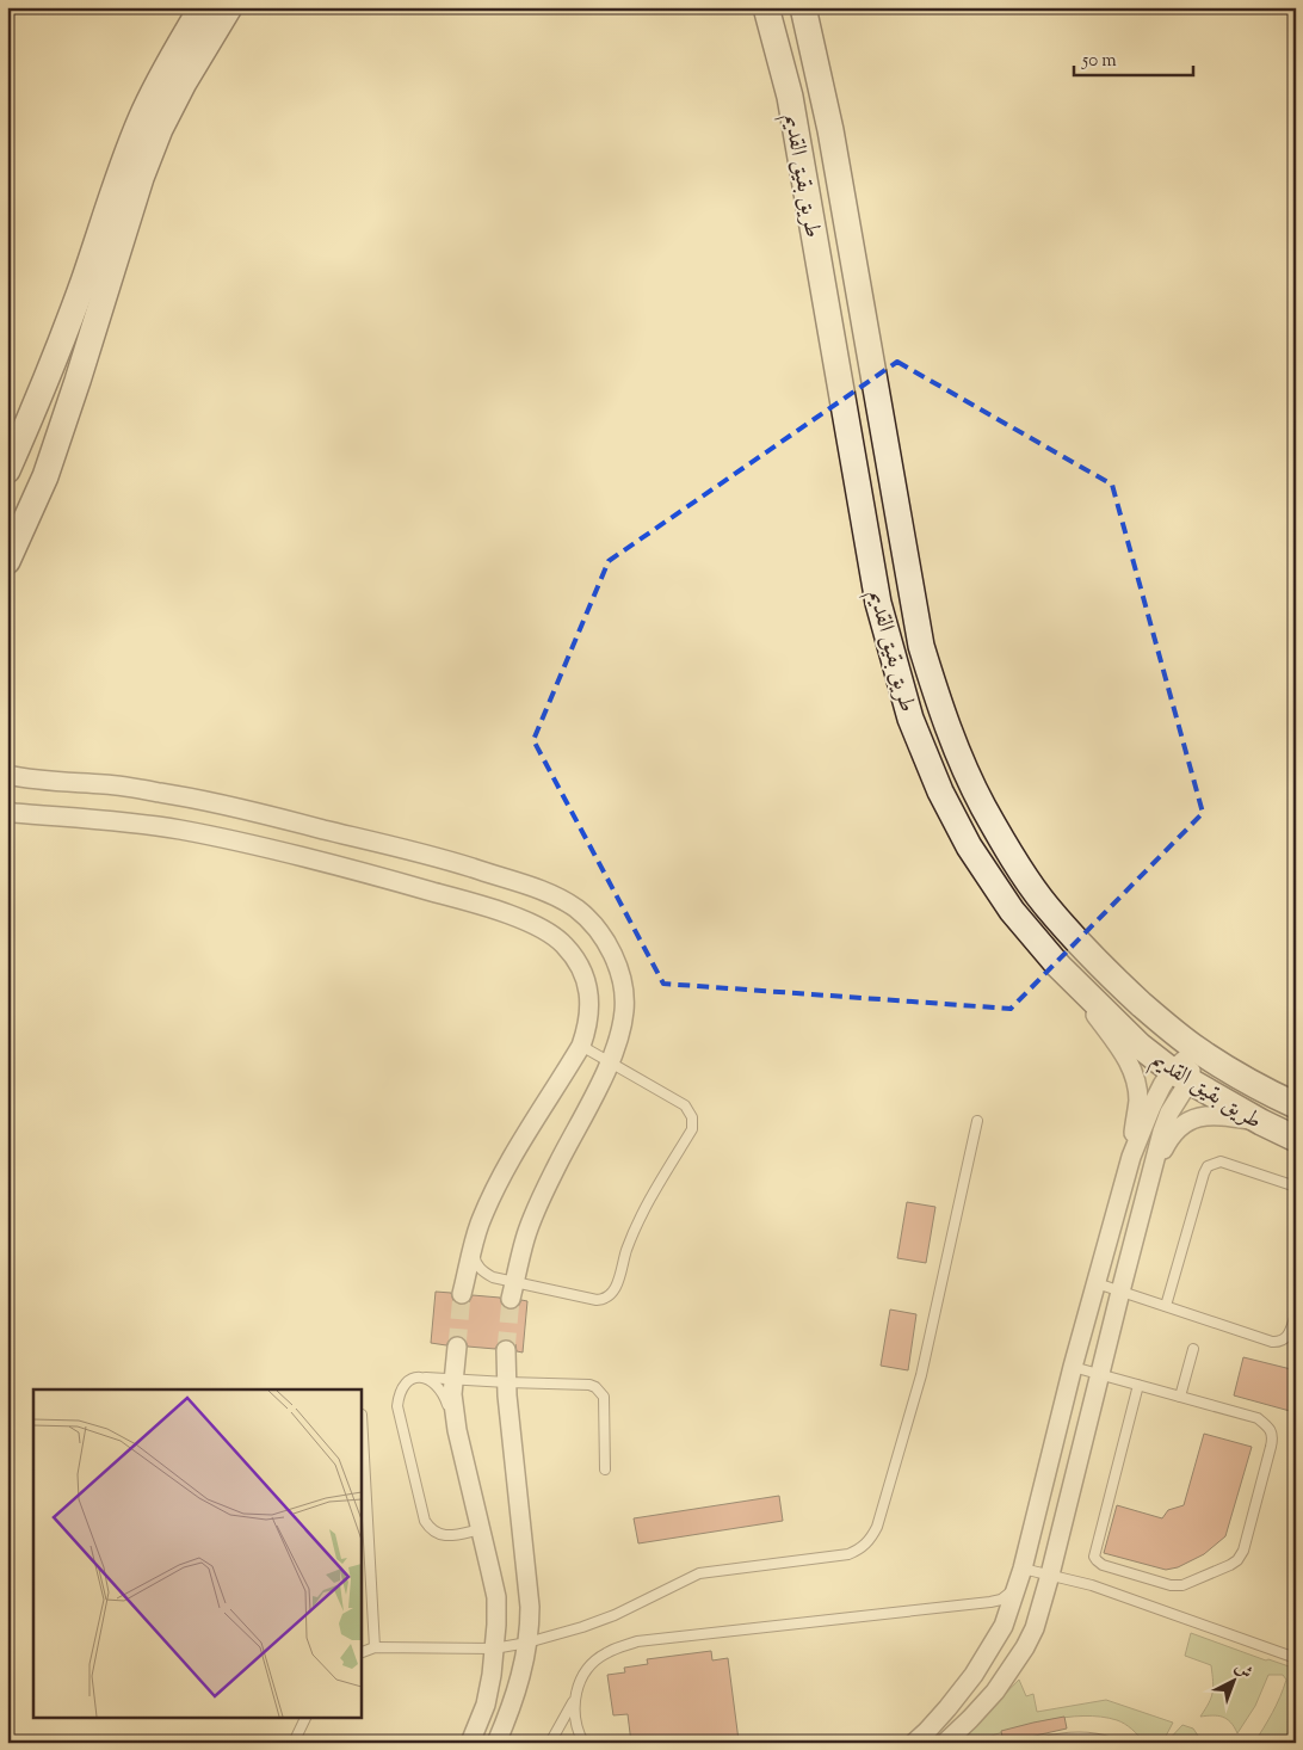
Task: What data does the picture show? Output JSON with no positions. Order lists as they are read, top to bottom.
{
  "streets": {
    "main road": ["طريق بقيق القديم"]
  },
  "scale_bar": "50 m",
  "north": "top right"
}
